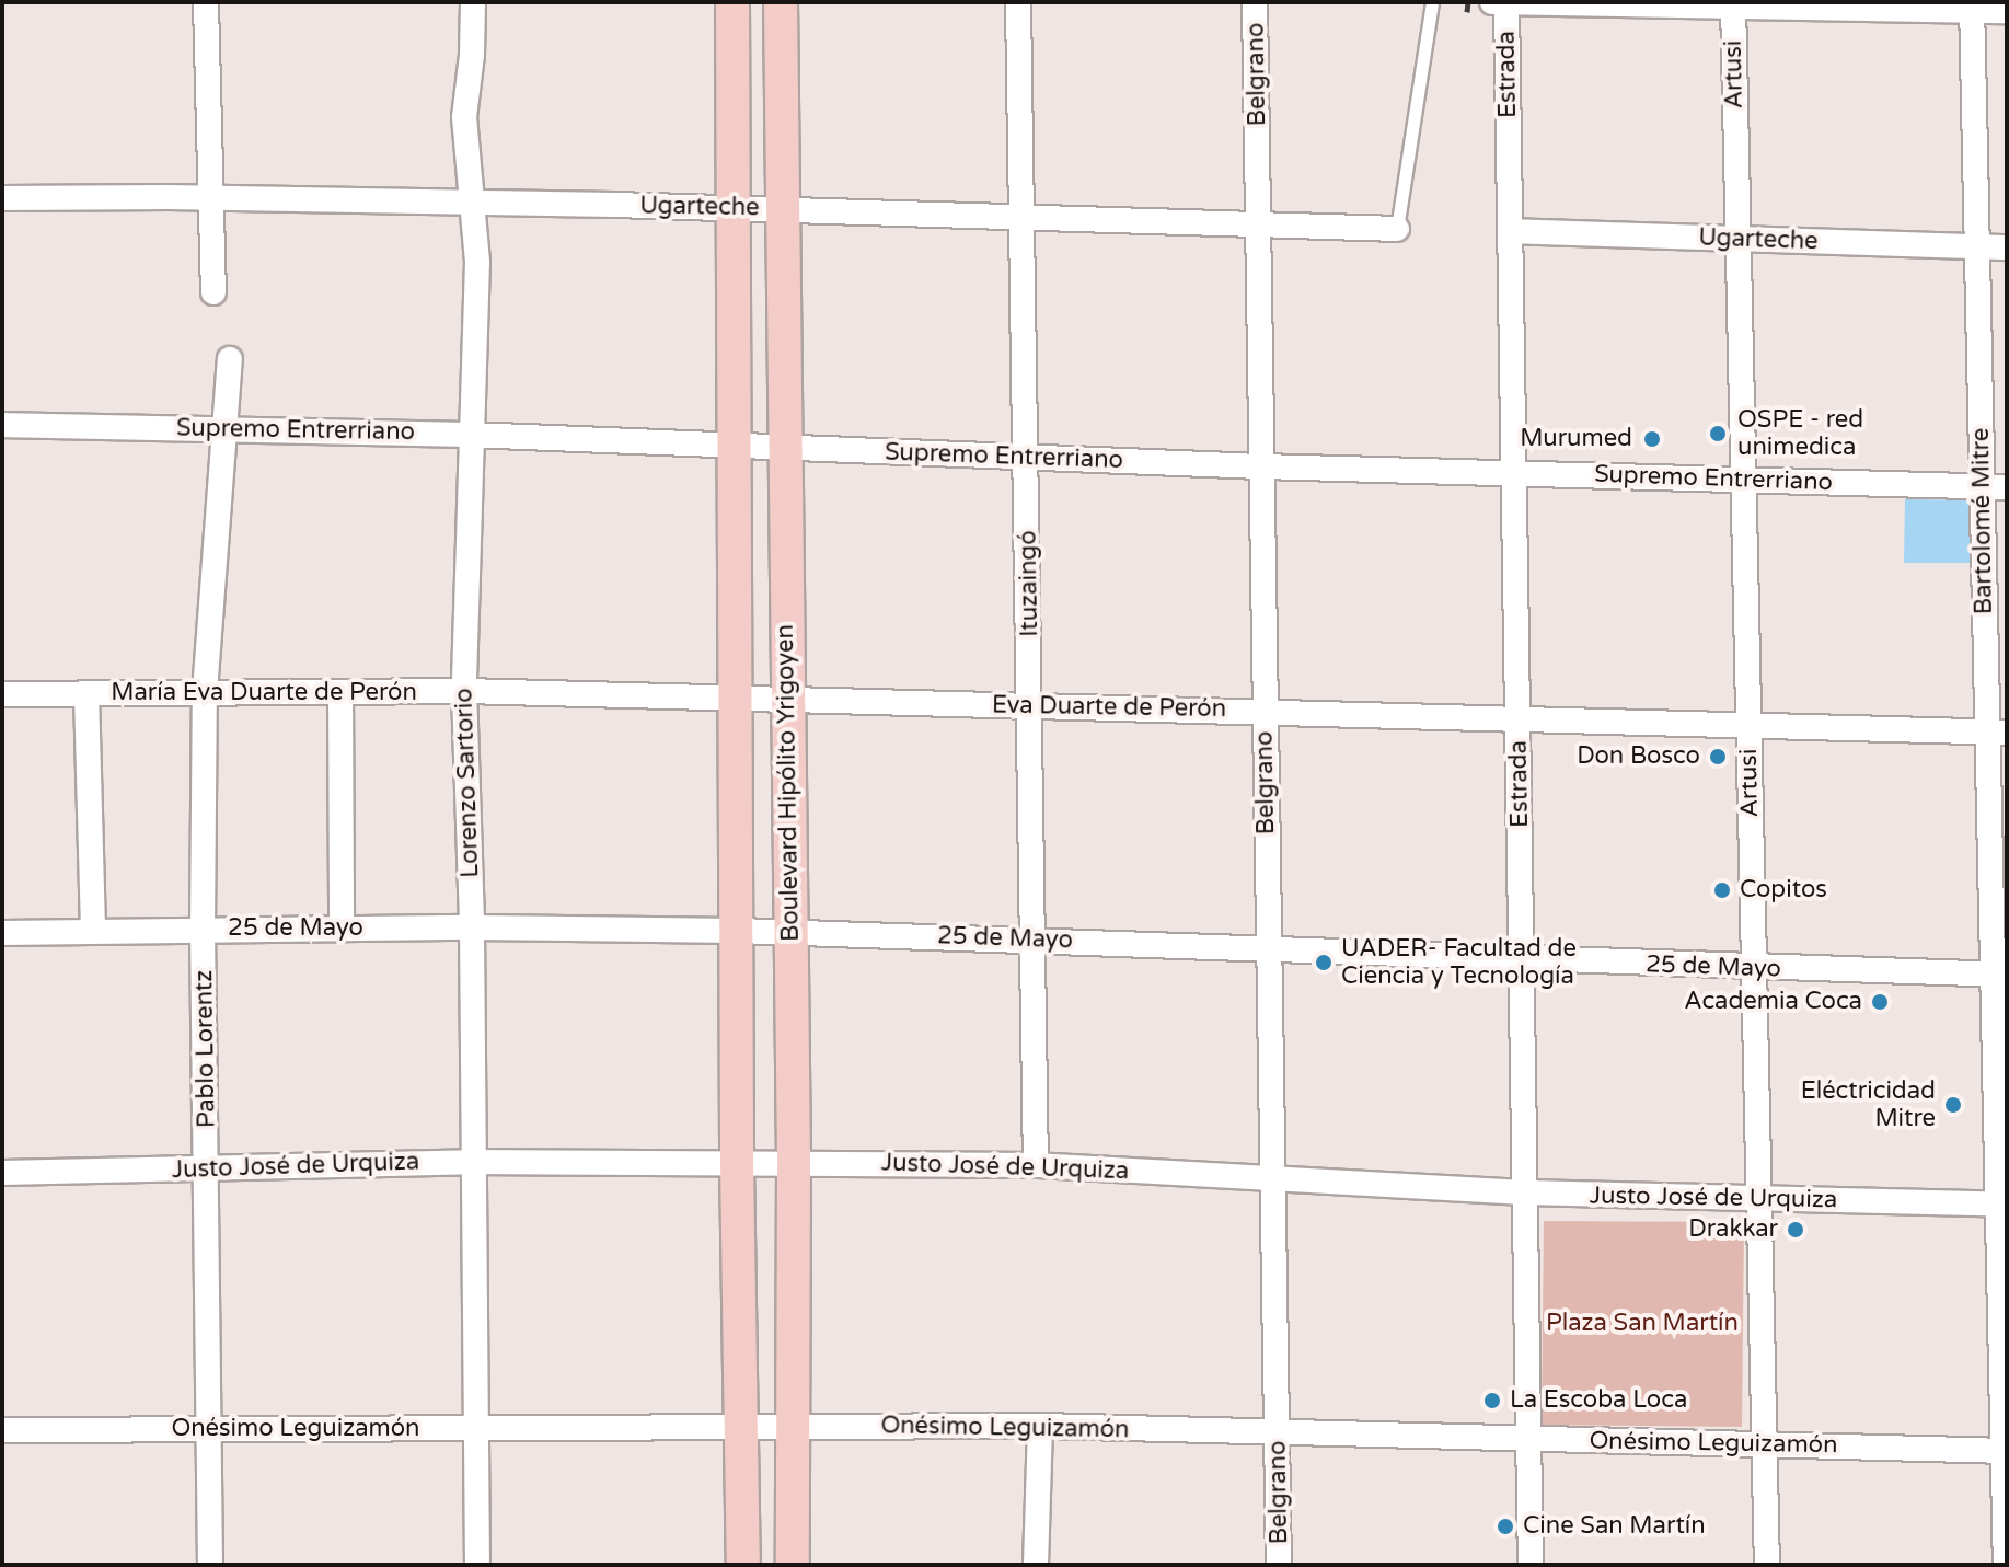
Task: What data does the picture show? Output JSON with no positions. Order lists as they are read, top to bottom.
{
  "streets": {
    "main road": ["Boulevard Hipólito Yrigoyen"],
    "street": [
      "Belgrano",
      "Estrada",
      "Artusi",
      "Ugarteche",
      "Supremo Entrerriano",
      "Bartolomé Mitre",
      "Ituzaingó",
      "María Eva Duarte de Perón",
      "Eva Duarte de Perón",
      "Lorenzo Sartorio",
      "25 de Mayo",
      "Pablo Lorentz",
      "Justo José de Urquiza",
      "Onésimo Leguizamón"
    ]
  },
  "crossings": [
    ["Belgrano", "Ugarteche"],
    ["Belgrano", "Supremo Entrerriano"],
    ["Belgrano", "Eva Duarte de Perón"],
    ["Belgrano", "25 de Mayo"],
    ["Belgrano", "Justo José de Urquiza"],
    ["Belgrano", "Onésimo Leguizamón"],
    ["Estrada", "Ugarteche"],
    ["Estrada", "Supremo Entrerriano"],
    ["Estrada", "Eva Duarte de Perón"],
    ["Estrada", "25 de Mayo"],
    ["Estrada", "Justo José de Urquiza"],
    ["Estrada", "Onésimo Leguizamón"],
    ["Artusi", "Ugarteche"],
    ["Artusi", "Supremo Entrerriano"],
    ["Artusi", "Eva Duarte de Perón"],
    ["Artusi", "25 de Mayo"],
    ["Artusi", "Justo José de Urquiza"],
    ["Artusi", "Onésimo Leguizamón"],
    ["Ugarteche", "Bartolomé Mitre"],
    ["Ugarteche", "Ituzaingó"],
    ["Ugarteche", "Lorenzo Sartorio"],
    ["Ugarteche", "Boulevard Hipólito Yrigoyen"],
    ["Supremo Entrerriano", "Bartolomé Mitre"],
    ["Supremo Entrerriano", "Ituzaingó"],
    ["Supremo Entrerriano", "Lorenzo Sartorio"],
    ["Supremo Entrerriano", "Boulevard Hipólito Yrigoyen"],
    ["Supremo Entrerriano", "Pablo Lorentz"],
    ["Bartolomé Mitre", "Eva Duarte de Perón"],
    ["Bartolomé Mitre", "25 de Mayo"],
    ["Bartolomé Mitre", "Justo José de Urquiza"],
    ["Bartolomé Mitre", "Onésimo Leguizamón"],
    ["Ituzaingó", "Eva Duarte de Perón"],
    ["Ituzaingó", "25 de Mayo"],
    ["Ituzaingó", "Justo José de Urquiza"],
    ["María Eva Duarte de Perón", "Eva Duarte de Perón"],
    ["María Eva Duarte de Perón", "Lorenzo Sartorio"],
    ["María Eva Duarte de Perón", "Boulevard Hipólito Yrigoyen"],
    ["María Eva Duarte de Perón", "Pablo Lorentz"],
    ["Eva Duarte de Perón", "Boulevard Hipólito Yrigoyen"],
    ["Lorenzo Sartorio", "25 de Mayo"],
    ["Lorenzo Sartorio", "Justo José de Urquiza"],
    ["Lorenzo Sartorio", "Onésimo Leguizamón"],
    ["Boulevard Hipólito Yrigoyen", "25 de Mayo"],
    ["Boulevard Hipólito Yrigoyen", "Justo José de Urquiza"],
    ["Boulevard Hipólito Yrigoyen", "Onésimo Leguizamón"],
    ["25 de Mayo", "Pablo Lorentz"],
    ["Pablo Lorentz", "Justo José de Urquiza"],
    ["Pablo Lorentz", "Onésimo Leguizamón"]
  ],
  "parks": ["Plaza San Martín"],
  "places": [
    "OSPE - red unimedica",
    "Murumed",
    "Don Bosco",
    "Copitos",
    "UADER- Facultad de Ciencia y Tecnología",
    "Academia Coca",
    "Eléctricidad Mitre",
    "Drakkar",
    "La Escoba Loca",
    "Cine San Martín"
  ]
}
